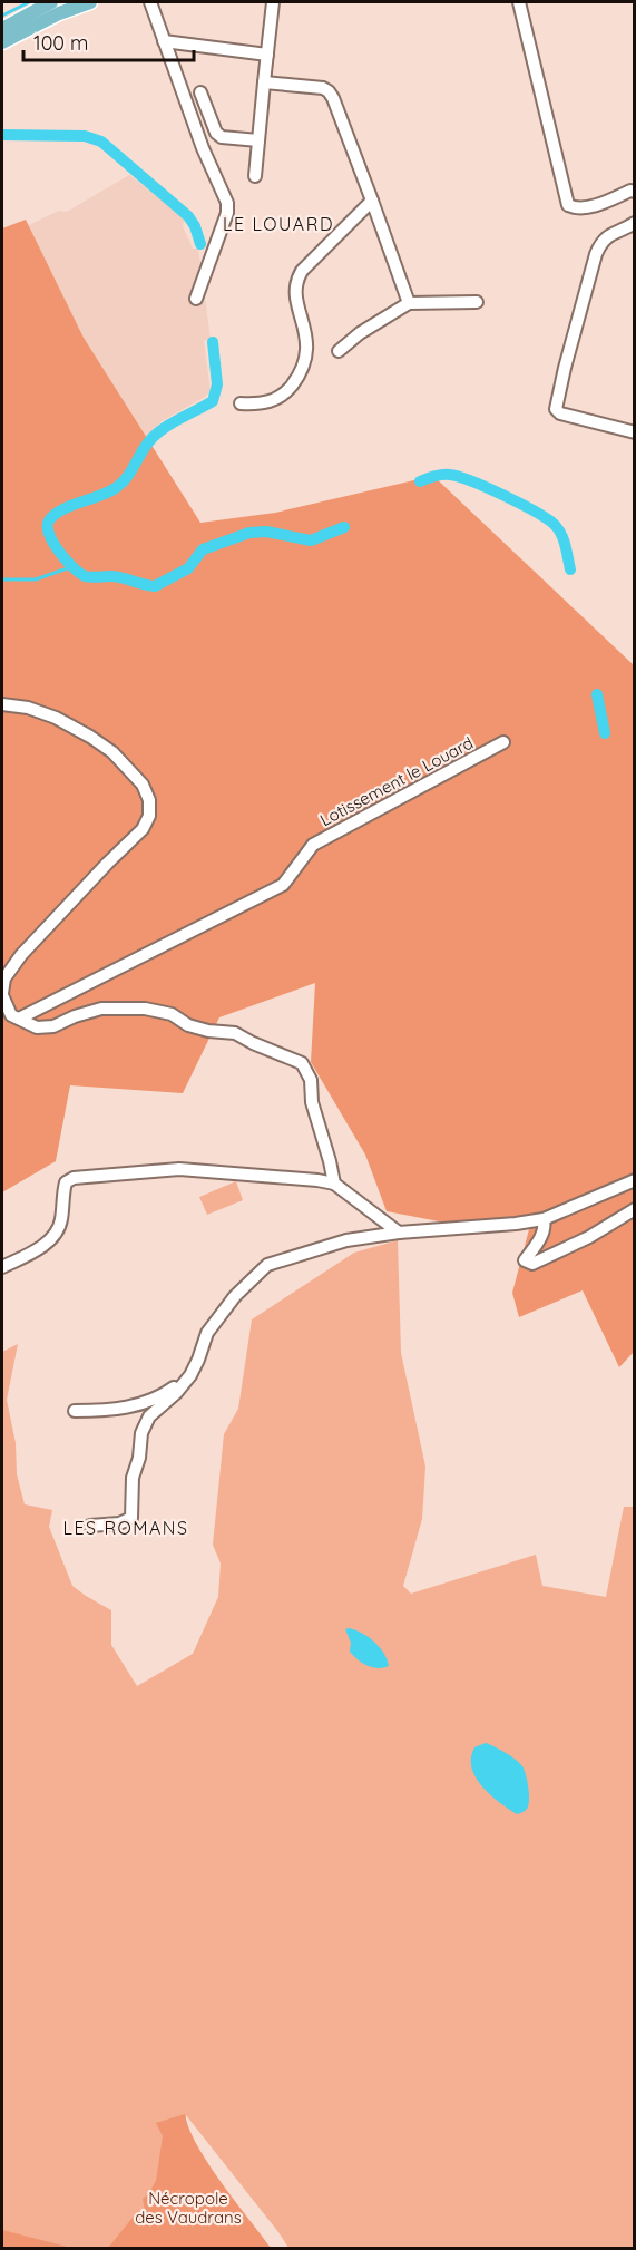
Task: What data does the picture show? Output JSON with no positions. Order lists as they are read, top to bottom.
{
  "streets": {
    "street": ["Lotissement le Louard"]
  },
  "districts": ["LE LOUARD", "LES ROMANS"],
  "parks": ["Nécropole des Vaudrans"],
  "scale_bar": "100 m"
}
